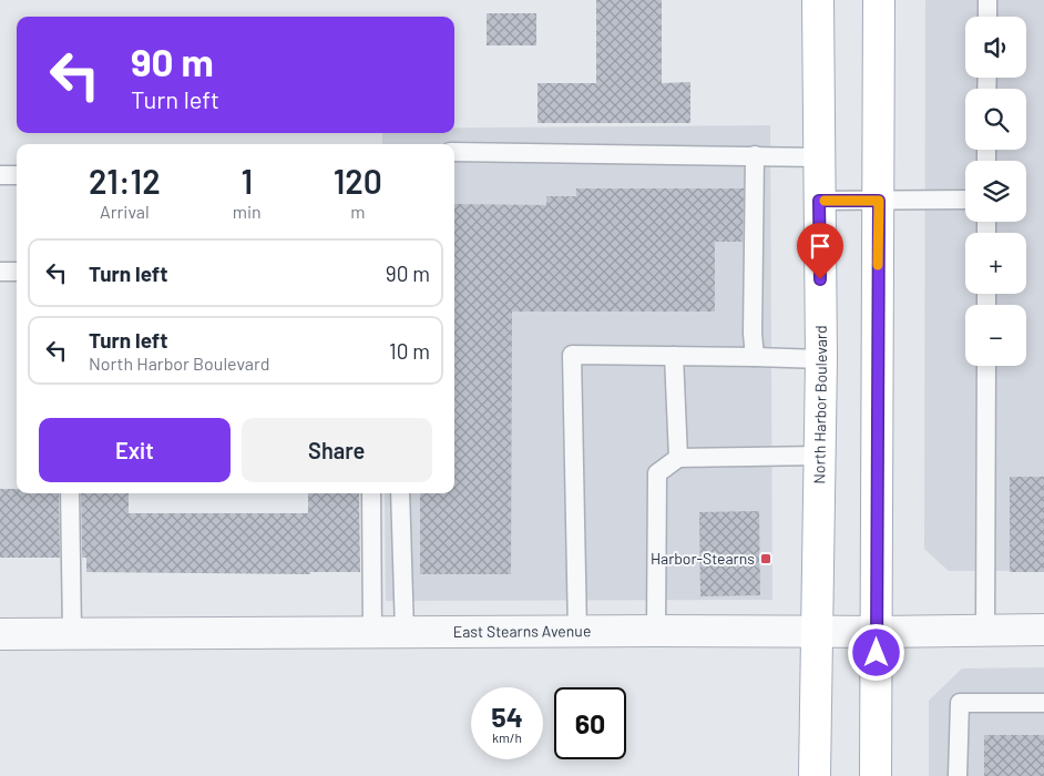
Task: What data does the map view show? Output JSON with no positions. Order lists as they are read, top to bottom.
{
  "streets": {
    "main road": ["North Harbor Boulevard"],
    "street": ["East Stearns Avenue"]
  },
  "crossings": [
    ["North Harbor Boulevard", "East Stearns Avenue"]
  ],
  "places": {
    "transit": ["Harbor-Stearns"]
  },
  "page": {
    "map_buttons": ["+", "−"],
    "turn": ["90 m", "Turn left"],
    "eta": [
      "21:12",
      "Arrival",
      "1",
      "min",
      "120",
      "m"
    ],
    "list": [
      {
        "name": "Turn left",
        "value": "90 m"
      },
      {
        "name": "Turn left",
        "note": "North Harbor Boulevard",
        "value": "10 m"
      }
    ],
    "buttons": ["Exit", "Share"],
    "speed": "54 km/h",
    "limit": "60"
  }
}
